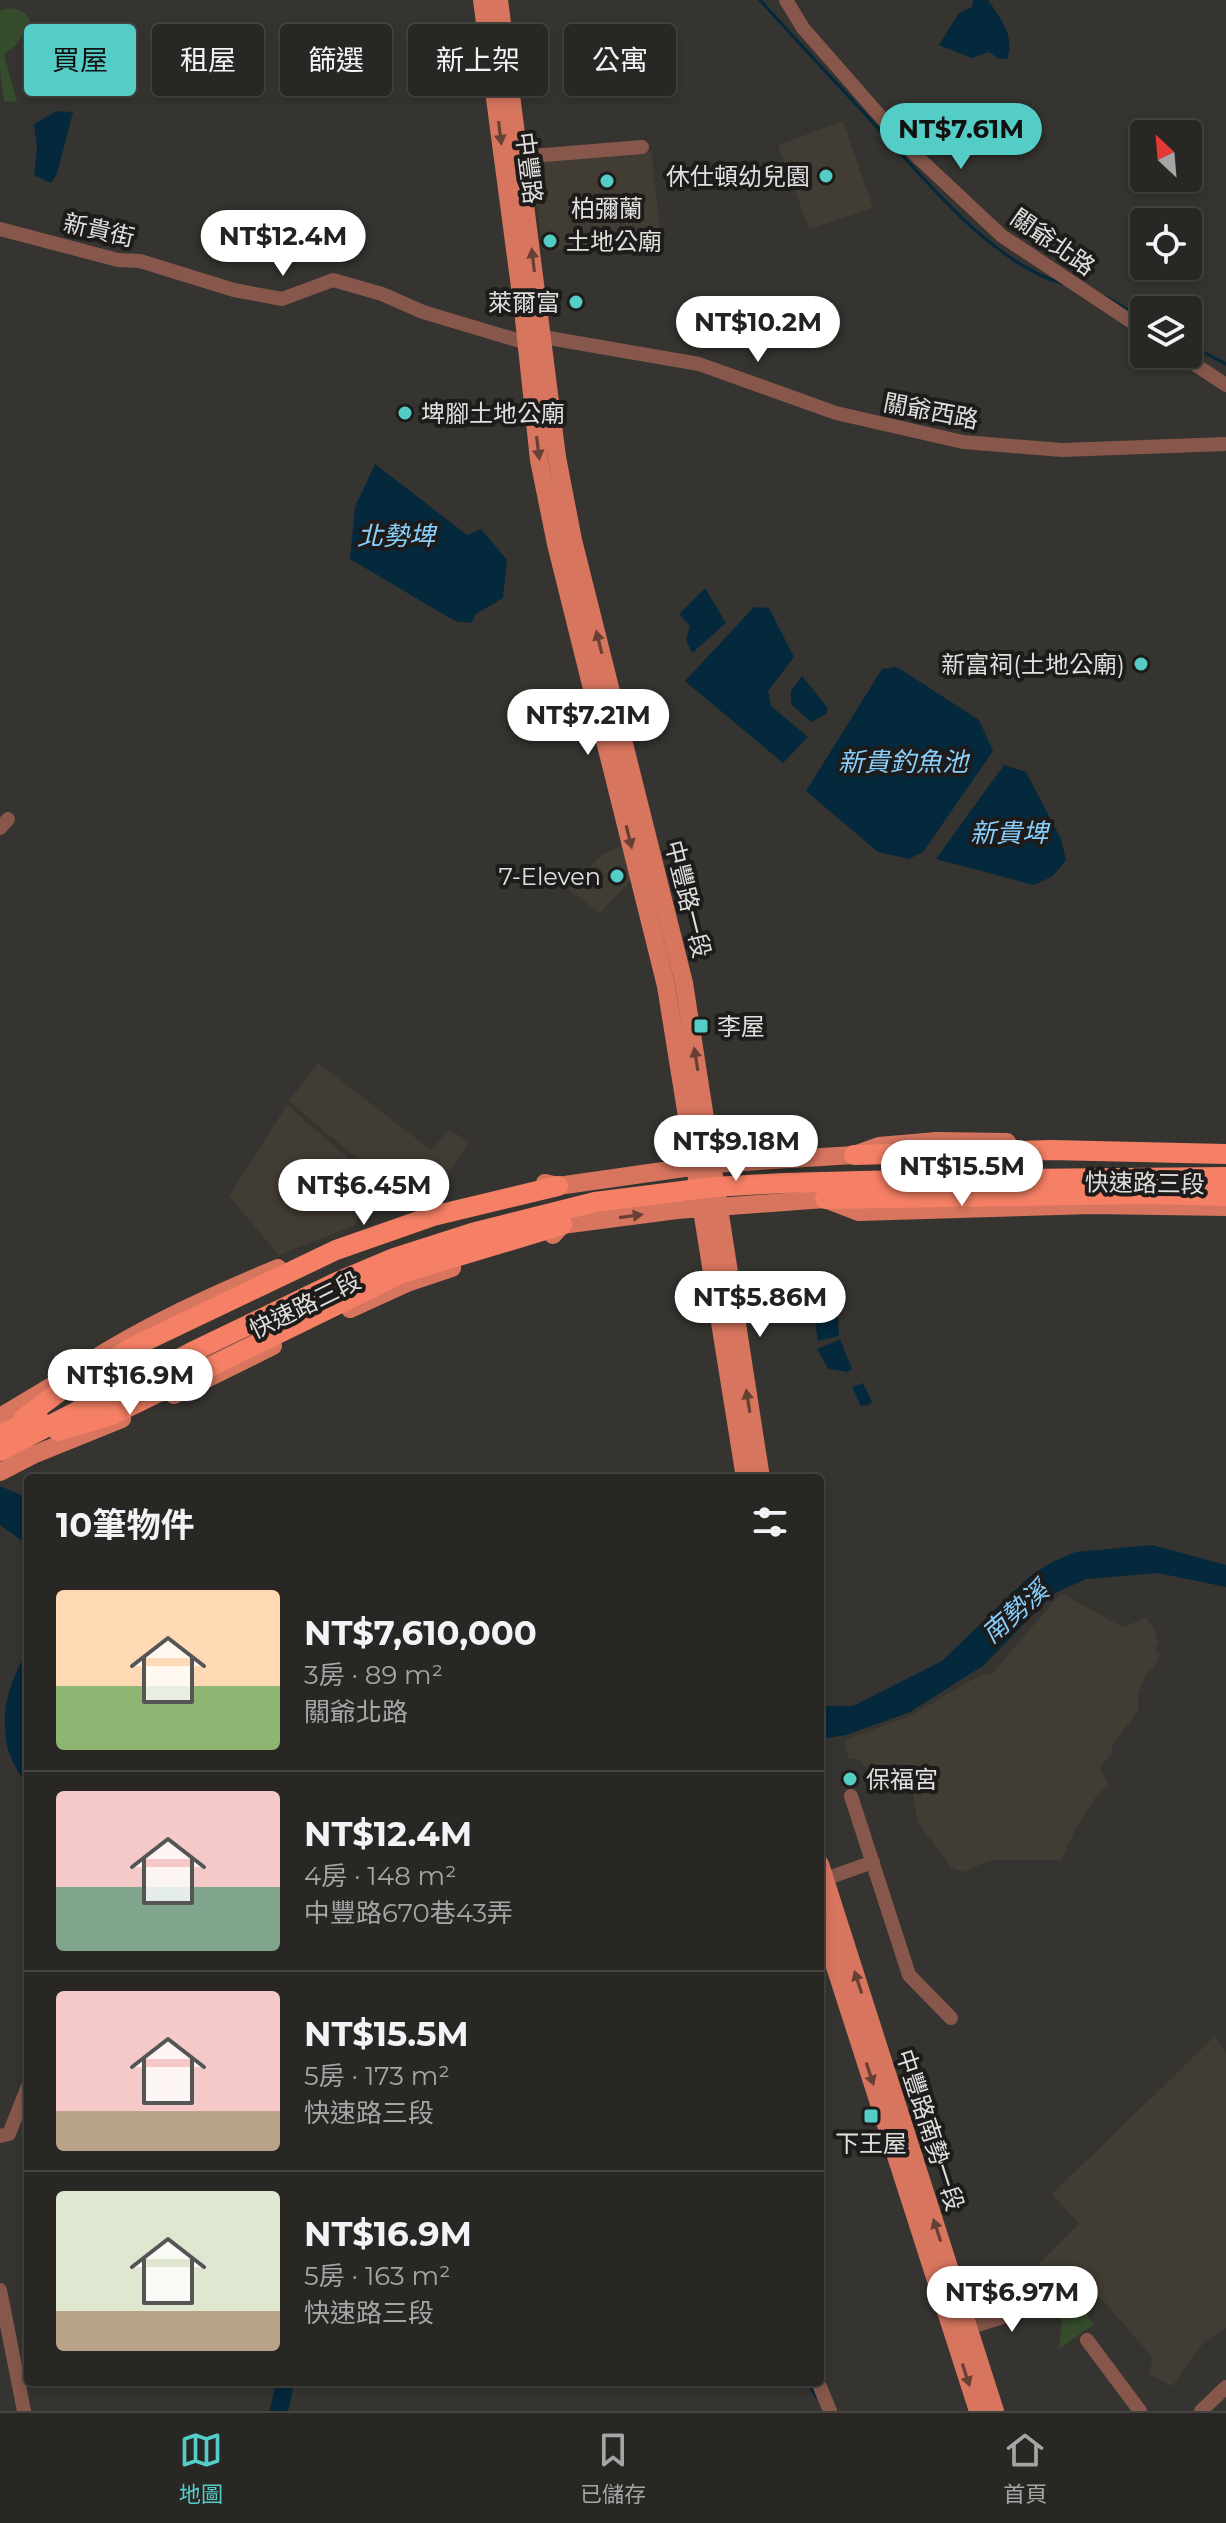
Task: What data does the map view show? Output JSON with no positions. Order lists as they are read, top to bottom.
{
  "streets": {
    "main road": [
      "中豐路",
      "中豐路一段",
      "快速路三段",
      "中豐路南勢一段"
    ],
    "street": ["新貴街", "關爺北路", "關爺西路"]
  },
  "crossings": [
    ["中豐路", "關爺西路"],
    ["中豐路", "中豐路一段"],
    ["新貴街", "關爺西路"],
    ["關爺西路", "中豐路一段"],
    ["中豐路一段", "快速路三段"]
  ],
  "water": [
    "北勢埤",
    "新貴釣魚池",
    "新貴埤",
    "南勢溪"
  ],
  "places": {
    "other": [
      "休仕頓幼兒園",
      "柏彌蘭",
      "土地公廟",
      "萊爾富",
      "埤腳土地公廟",
      "新富祠(土地公廟)",
      "7-Eleven",
      "保福宮"
    ],
    "transit": ["李屋", "下王屋"]
  },
  "north": "top left",
  "page": {
    "chip": [
      "買屋",
      "租屋",
      "篩選",
      "新上架",
      "公寓"
    ],
    "price": [
      "NT$7.61M",
      "NT$12.4M",
      "NT$10.2M",
      "NT$7.21M",
      "NT$9.18M",
      "NT$15.5M",
      "NT$6.45M",
      "NT$5.86M",
      "NT$16.9M",
      "NT$6.97M"
    ],
    "heading": "10筆物件",
    "list": [
      {
        "name": "NT$7,610,000",
        "note": "3房 · 89 m² · 關爺北路"
      },
      {
        "name": "NT$12.4M",
        "note": "4房 · 148 m² · 中豐路670巷43弄"
      },
      {
        "name": "NT$15.5M",
        "note": "5房 · 173 m² · 快速路三段"
      },
      {
        "name": "NT$16.9M",
        "note": "5房 · 163 m² · 快速路三段"
      }
    ],
    "tabs": ["地圖", "已儲存", "首頁"]
  }
}
